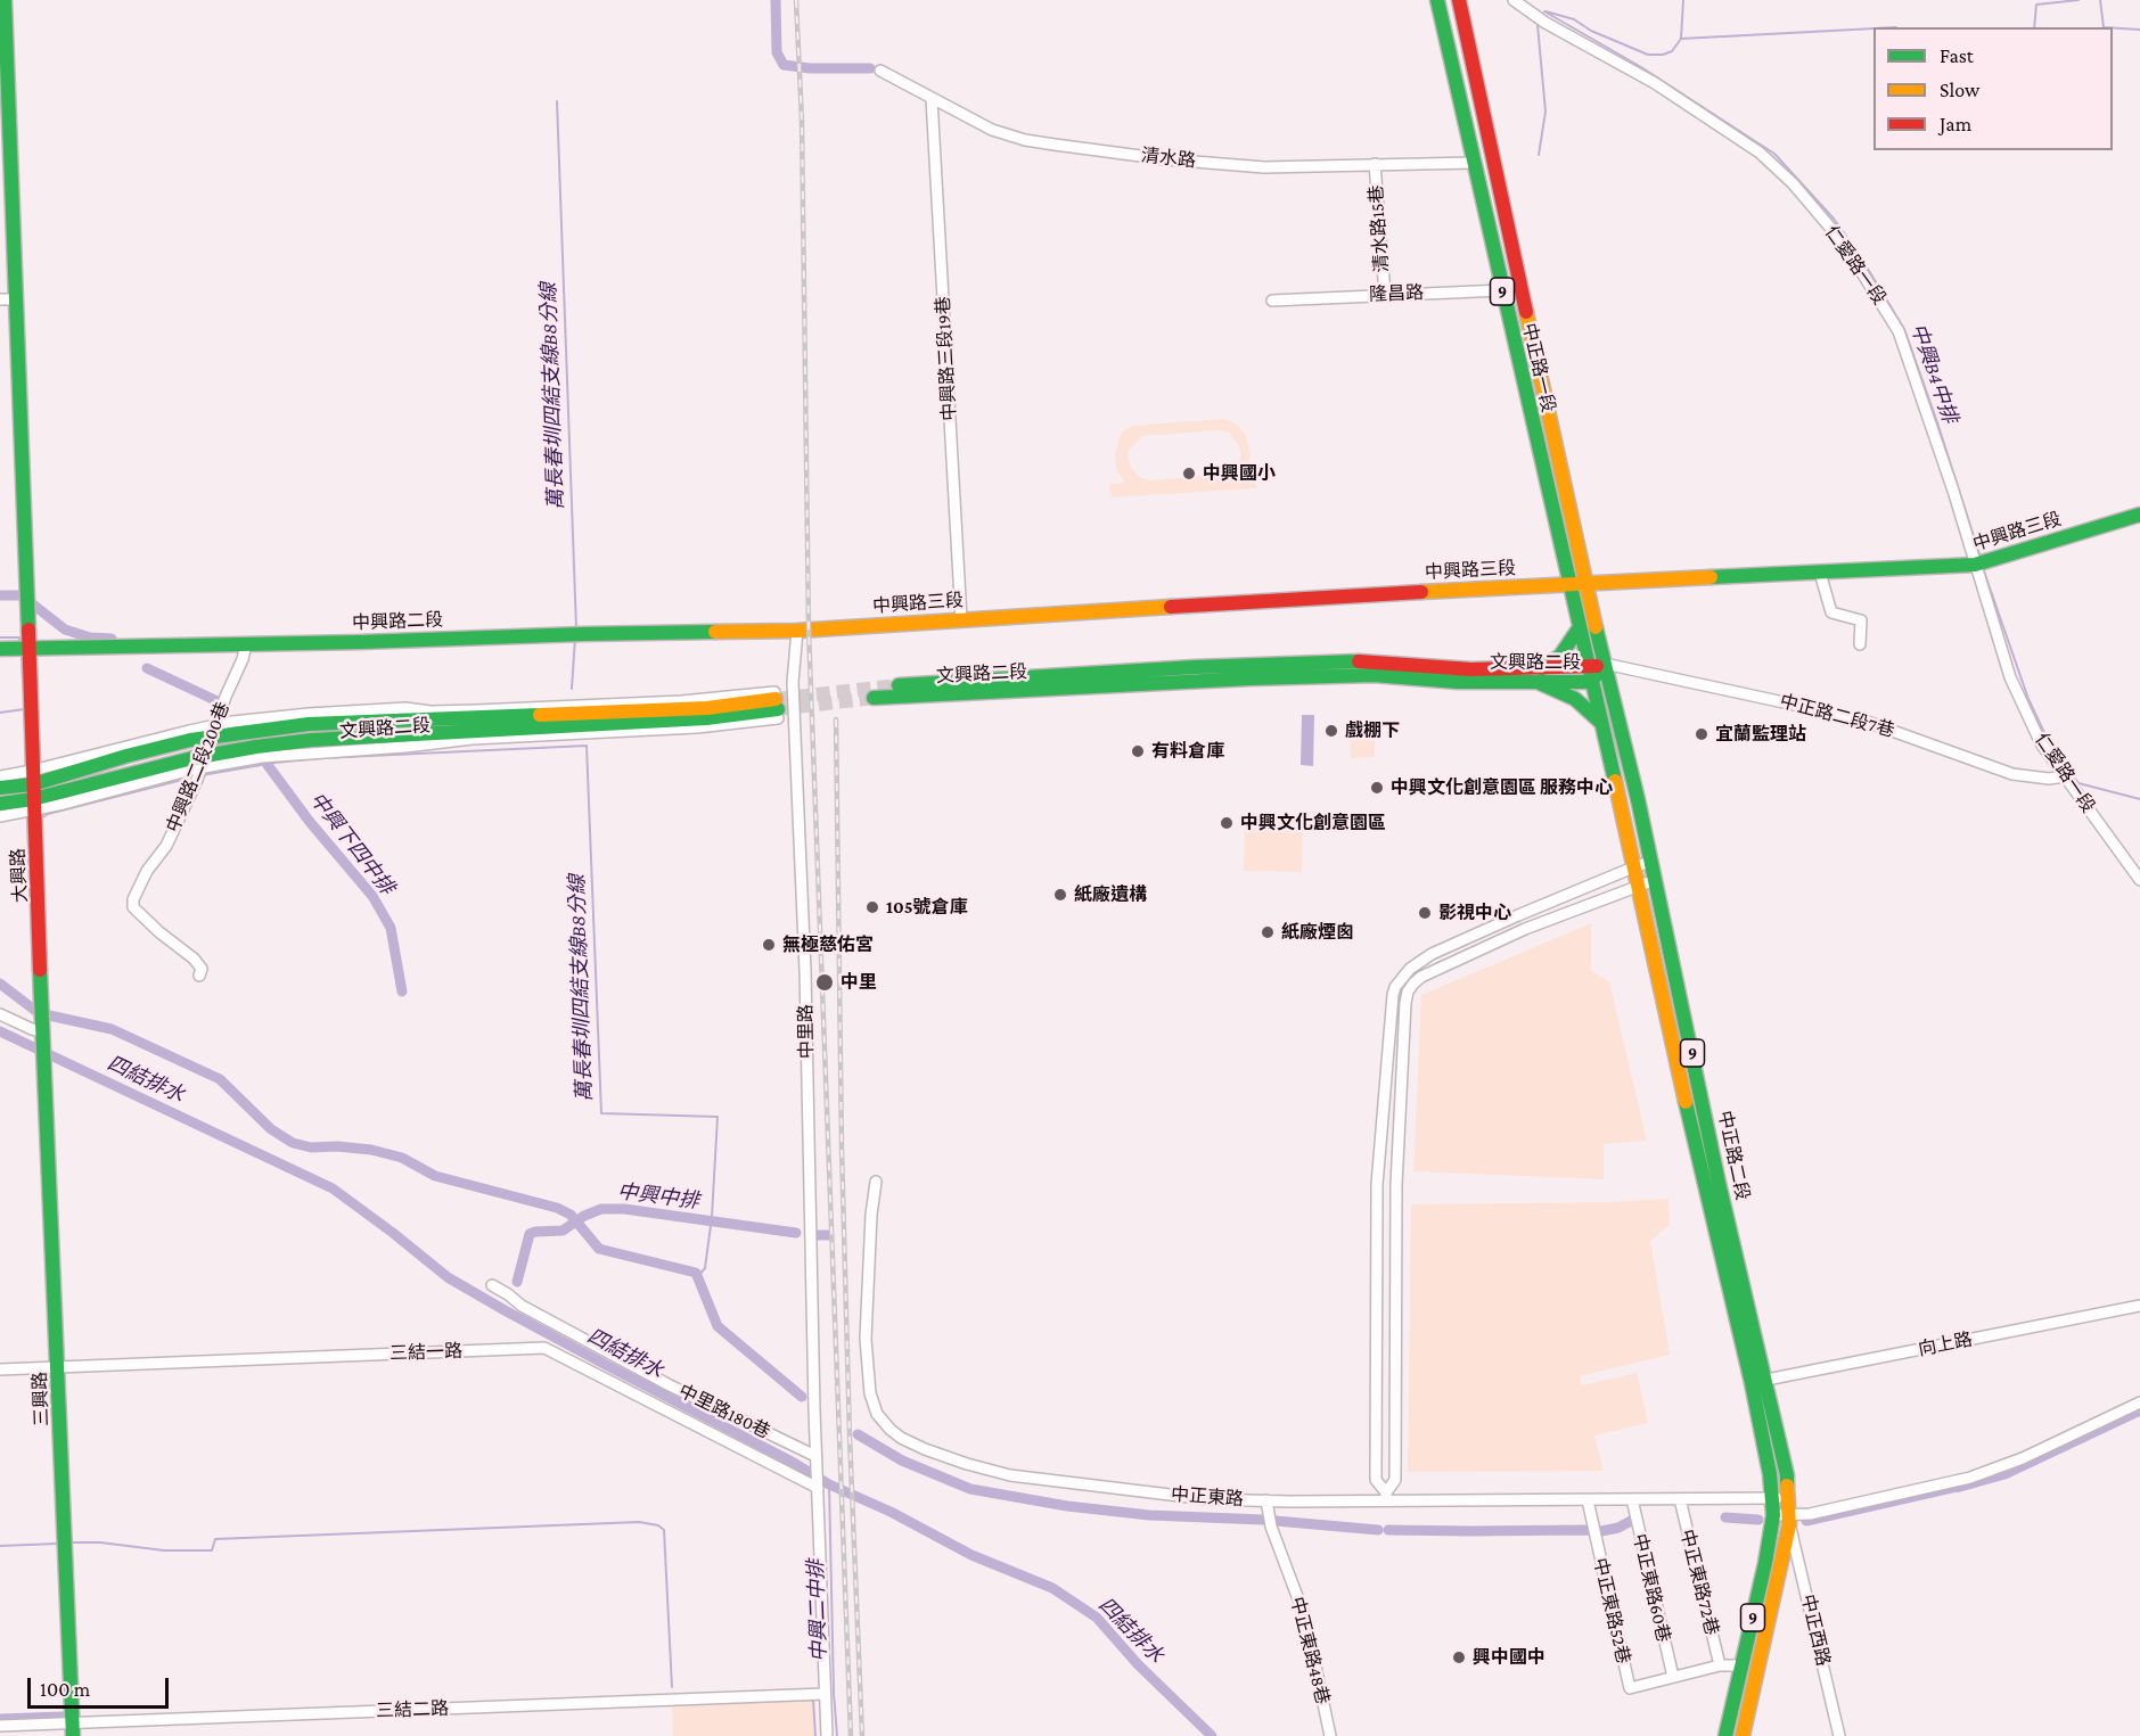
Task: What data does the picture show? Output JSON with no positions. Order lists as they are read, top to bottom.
{
  "streets": {
    "street": [
      "清水路",
      "清水路15巷",
      "仁愛路一段",
      "9",
      "隆昌路",
      "中興路三段19巷",
      "中正路一段",
      "中興路三段",
      "中興路二段",
      "文興路二段",
      "中正路二段7巷",
      "中興路二段200巷",
      "大興路",
      "中里路",
      "中正路二段",
      "向上路",
      "三結一路",
      "三興路",
      "中里路180巷",
      "中正東路",
      "中正東路72巷",
      "中正東路60巷",
      "中正東路52巷",
      "中正西路",
      "中正東路48巷",
      "三結二路"
    ]
  },
  "crossings": [
    ["清水路", "清水路15巷"],
    ["清水路", "中興路三段19巷"],
    ["清水路", "中正路一段"],
    ["清水路15巷", "隆昌路"],
    ["仁愛路一段", "中興路三段"],
    ["仁愛路一段", "中正路二段7巷"],
    ["隆昌路", "中正路一段"],
    ["中興路三段19巷", "中興路三段"],
    ["中正路一段", "中興路三段"],
    ["中正路一段", "中正路二段"],
    ["中興路三段", "中興路二段"],
    ["中興路三段", "中里路"],
    ["中興路三段", "中正路二段"],
    ["中興路二段", "中興路二段200巷"],
    ["中興路二段", "大興路"],
    ["中興路二段", "中里路"],
    ["文興路二段", "中正路二段7巷"],
    ["文興路二段", "中興路二段200巷"],
    ["文興路二段", "大興路"],
    ["文興路二段", "中正路二段"],
    ["中正路二段7巷", "中正路二段"],
    ["大興路", "三興路"],
    ["中里路", "三結一路"],
    ["中里路", "中里路180巷"],
    ["中正路二段", "向上路"],
    ["中正路二段", "中正東路"],
    ["中正路二段", "中正西路"],
    ["三結一路", "三興路"],
    ["三興路", "三結二路"],
    ["中正東路", "中正東路72巷"],
    ["中正東路", "中正東路60巷"],
    ["中正東路", "中正東路52巷"],
    ["中正東路", "中正東路48巷"],
    ["中正東路60巷", "中正東路52巷"]
  ],
  "water": [
    "中興B4中排",
    "萬長春圳四結支線B8分線",
    "中興下四中排",
    "四結排水",
    "中興中排",
    "中興二中排"
  ],
  "places": [
    "中興國小",
    "戲棚下",
    "宜蘭監理站",
    "有料倉庫",
    "中興文化創意園區 服務中心",
    "中興文化創意園區",
    "紙廠遺構",
    "105號倉庫",
    "影視中心",
    "紙廠煙囪",
    "無極慈佑宮",
    "中里",
    "興中國中"
  ],
  "legend": ["Fast", "Slow", "Jam"],
  "scale_bar": "100 m"
}
